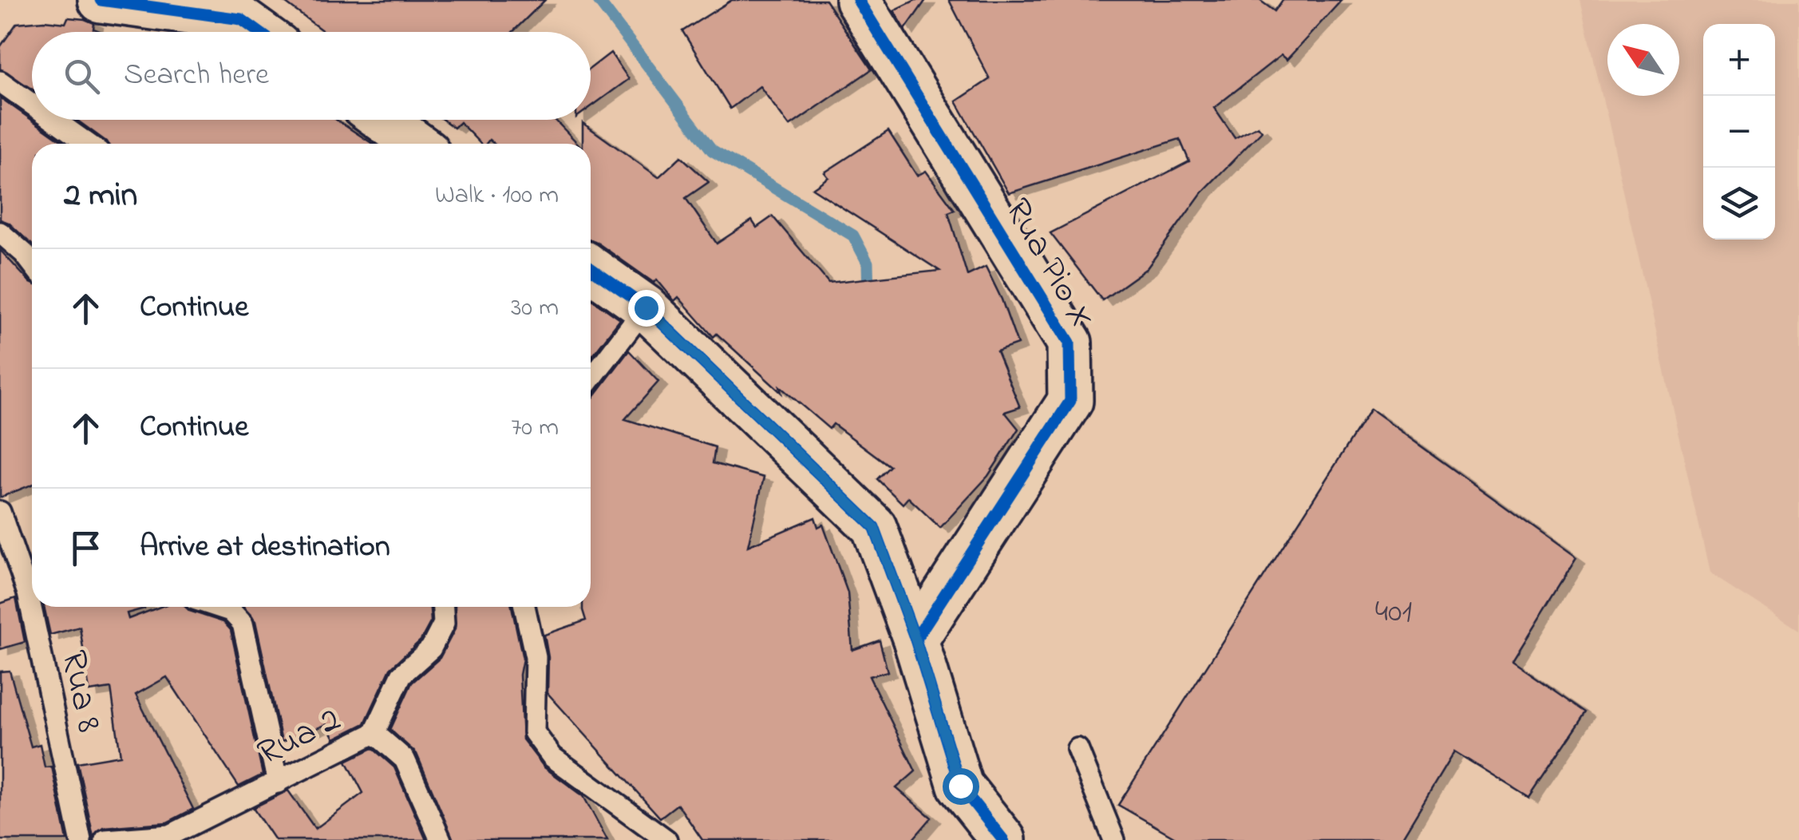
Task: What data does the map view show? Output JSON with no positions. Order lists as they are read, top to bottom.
{
  "streets": {
    "street": ["Rua Pio X"],
    "lane": ["Rua 8", "Rua 2"]
  },
  "house_numbers": ["401"],
  "north": "top left",
  "page": {
    "map_buttons": ["+", "−"],
    "search": "Search here",
    "heading": ["2 min", "Walk · 100 m"],
    "list": [
      ["Continue", "30 m"],
      ["Continue", "70 m"],
      "Arrive at destination"
    ]
  }
}
